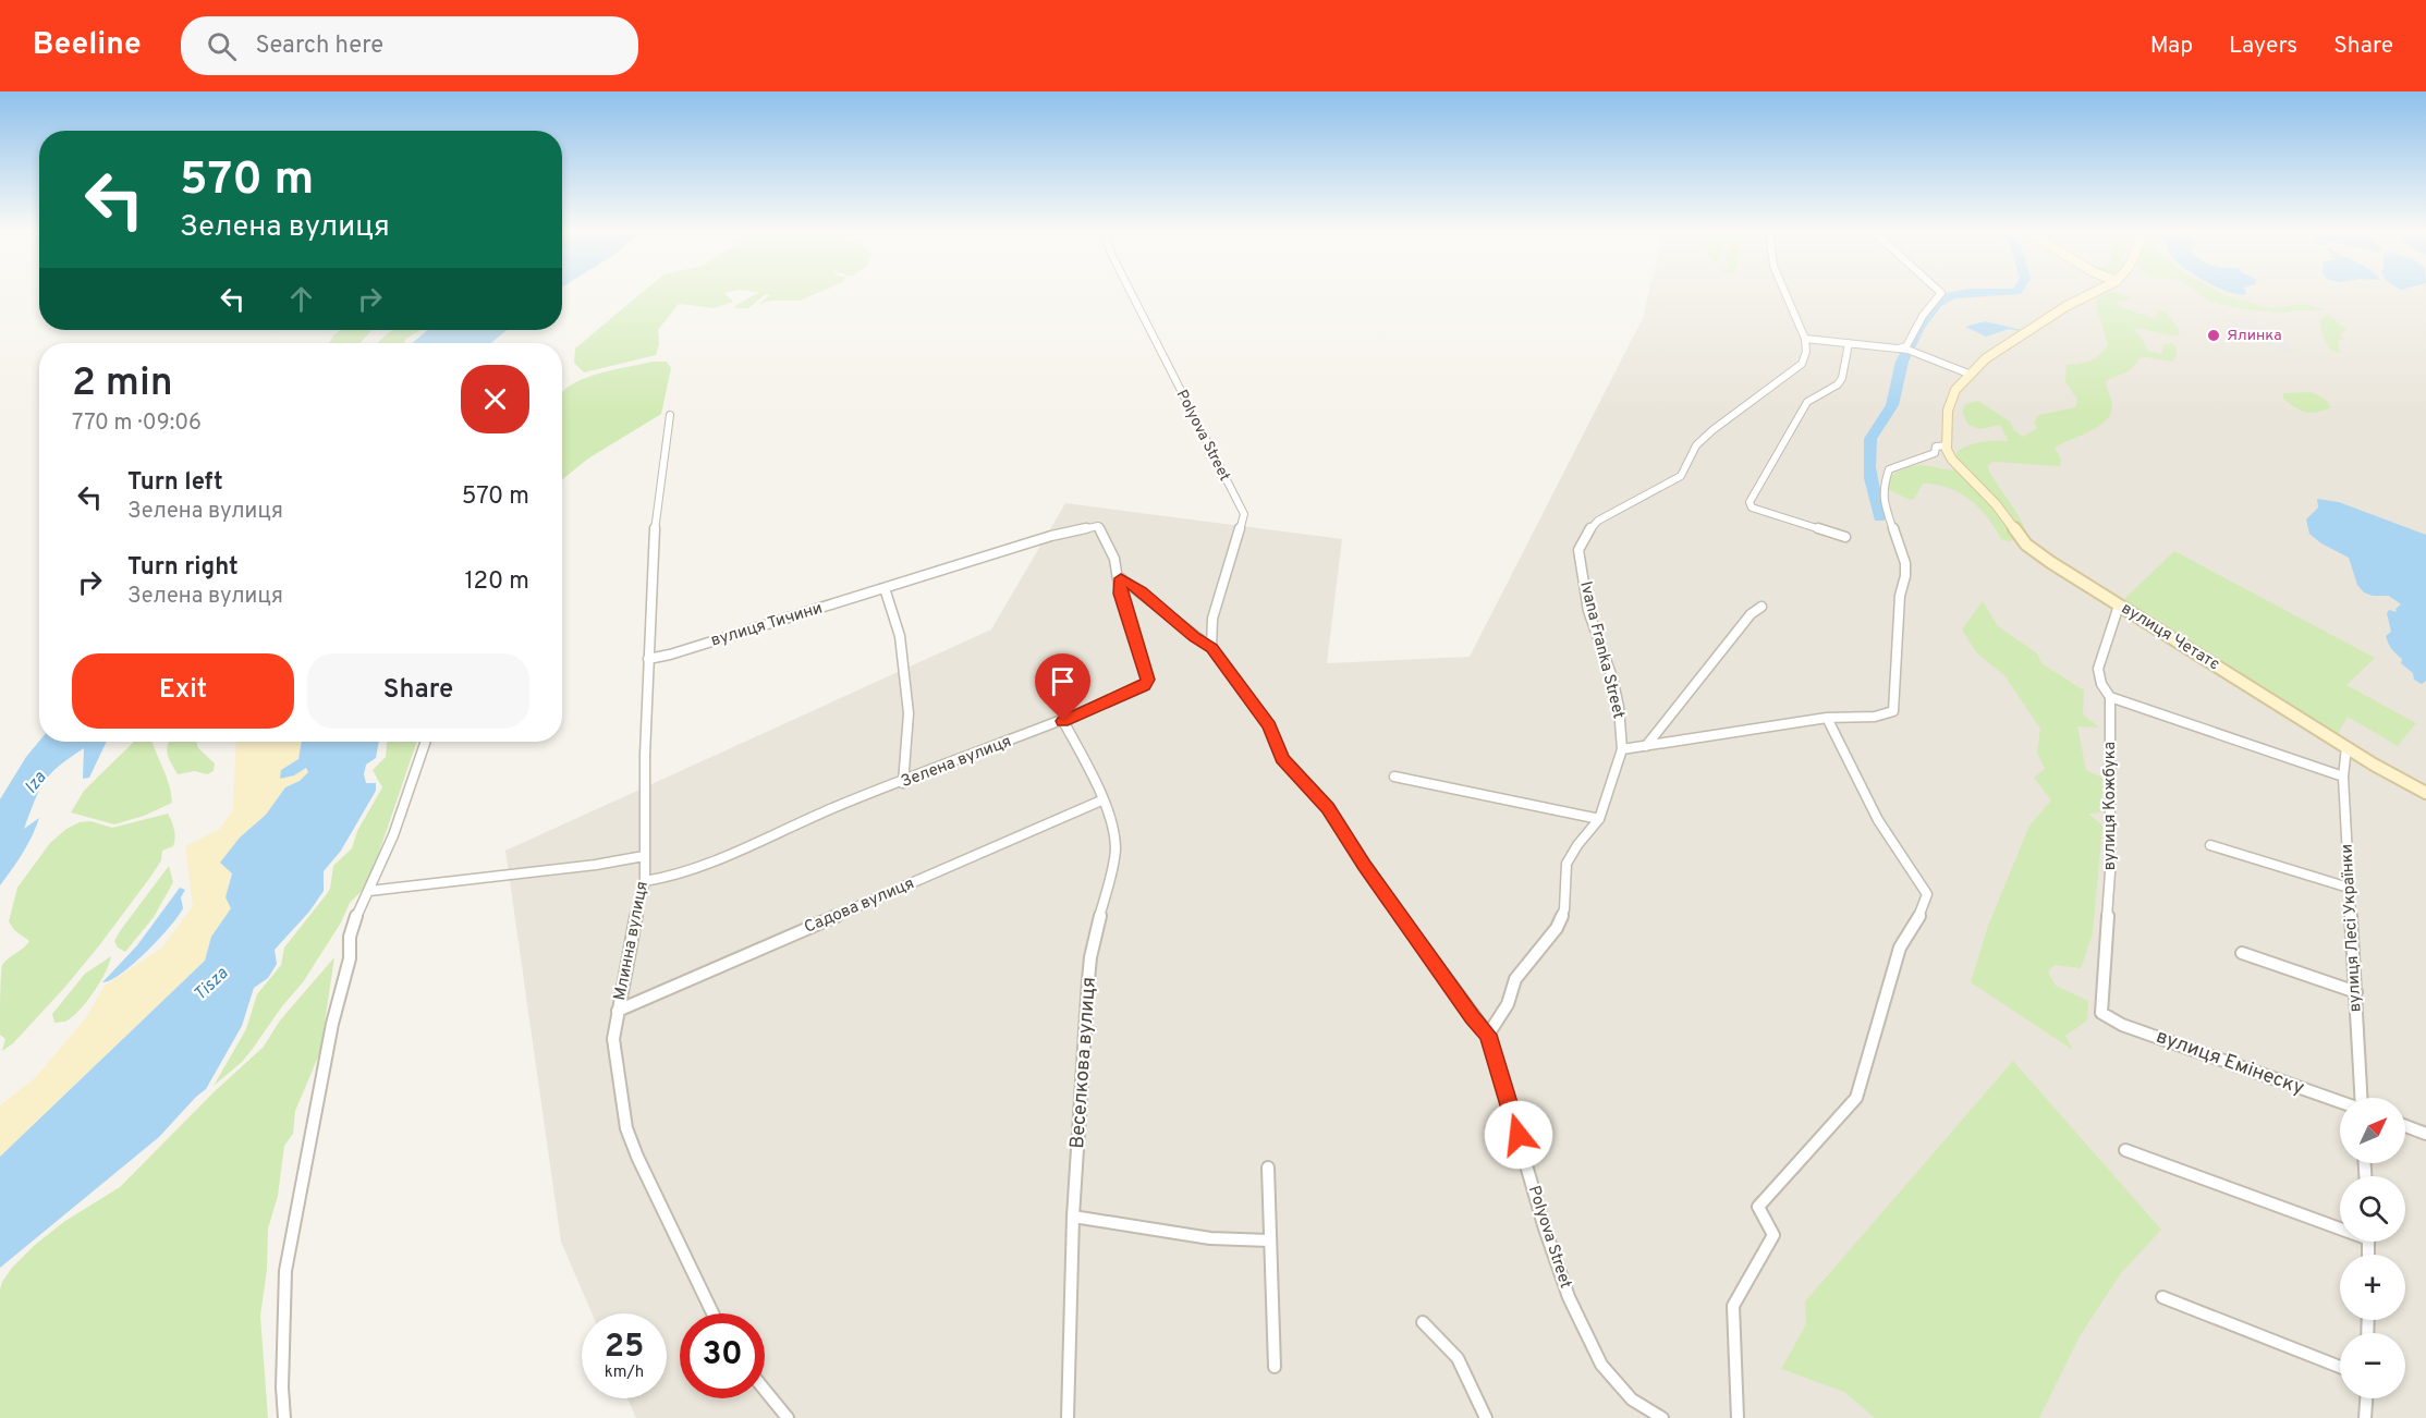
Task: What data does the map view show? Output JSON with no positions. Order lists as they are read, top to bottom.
{
  "streets": {
    "street": [
      "Polyova Street",
      "вулиця Тичини",
      "вулиця Четатє",
      "Ivana Franka Street",
      "Зелена вулиця",
      "вулиця Кожбука",
      "Садова вулиця",
      "вулиця Лесі Українки",
      "Млинна вулиця",
      "Веселкова вулиця",
      "вулиця Емінеску"
    ]
  },
  "crossings": [
    ["Polyova Street", "Ivana Franka Street"],
    ["Polyova Street", "Зелена вулиця"],
    ["вулиця Тичини", "Зелена вулиця"],
    ["вулиця Тичини", "Млинна вулиця"],
    ["вулиця Четатє", "вулиця Кожбука"],
    ["вулиця Четатє", "вулиця Лесі Українки"],
    ["Зелена вулиця", "Млинна вулиця"],
    ["Зелена вулиця", "Веселкова вулиця"],
    ["вулиця Кожбука", "вулиця Емінеску"],
    ["Садова вулиця", "Млинна вулиця"],
    ["Садова вулиця", "Веселкова вулиця"]
  ],
  "water": ["Iza", "Tisza"],
  "places": ["Ялинка"],
  "north": "top right",
  "page": {
    "header": "Beeline",
    "search": "Search here",
    "nav": ["Map", "Layers", "Share"],
    "turn": ["570 m", "Зелена вулиця"],
    "heading": ["2 min", "770 m · 09:06"],
    "list": [
      {
        "name": "Turn left",
        "note": "Зелена вулиця",
        "value": "570 m"
      },
      {
        "name": "Turn right",
        "note": "Зелена вулиця",
        "value": "120 m"
      }
    ],
    "buttons": ["Exit", "Share"],
    "map_buttons": ["+", "−"],
    "speed": "25 km/h",
    "limit": "30"
  }
}
